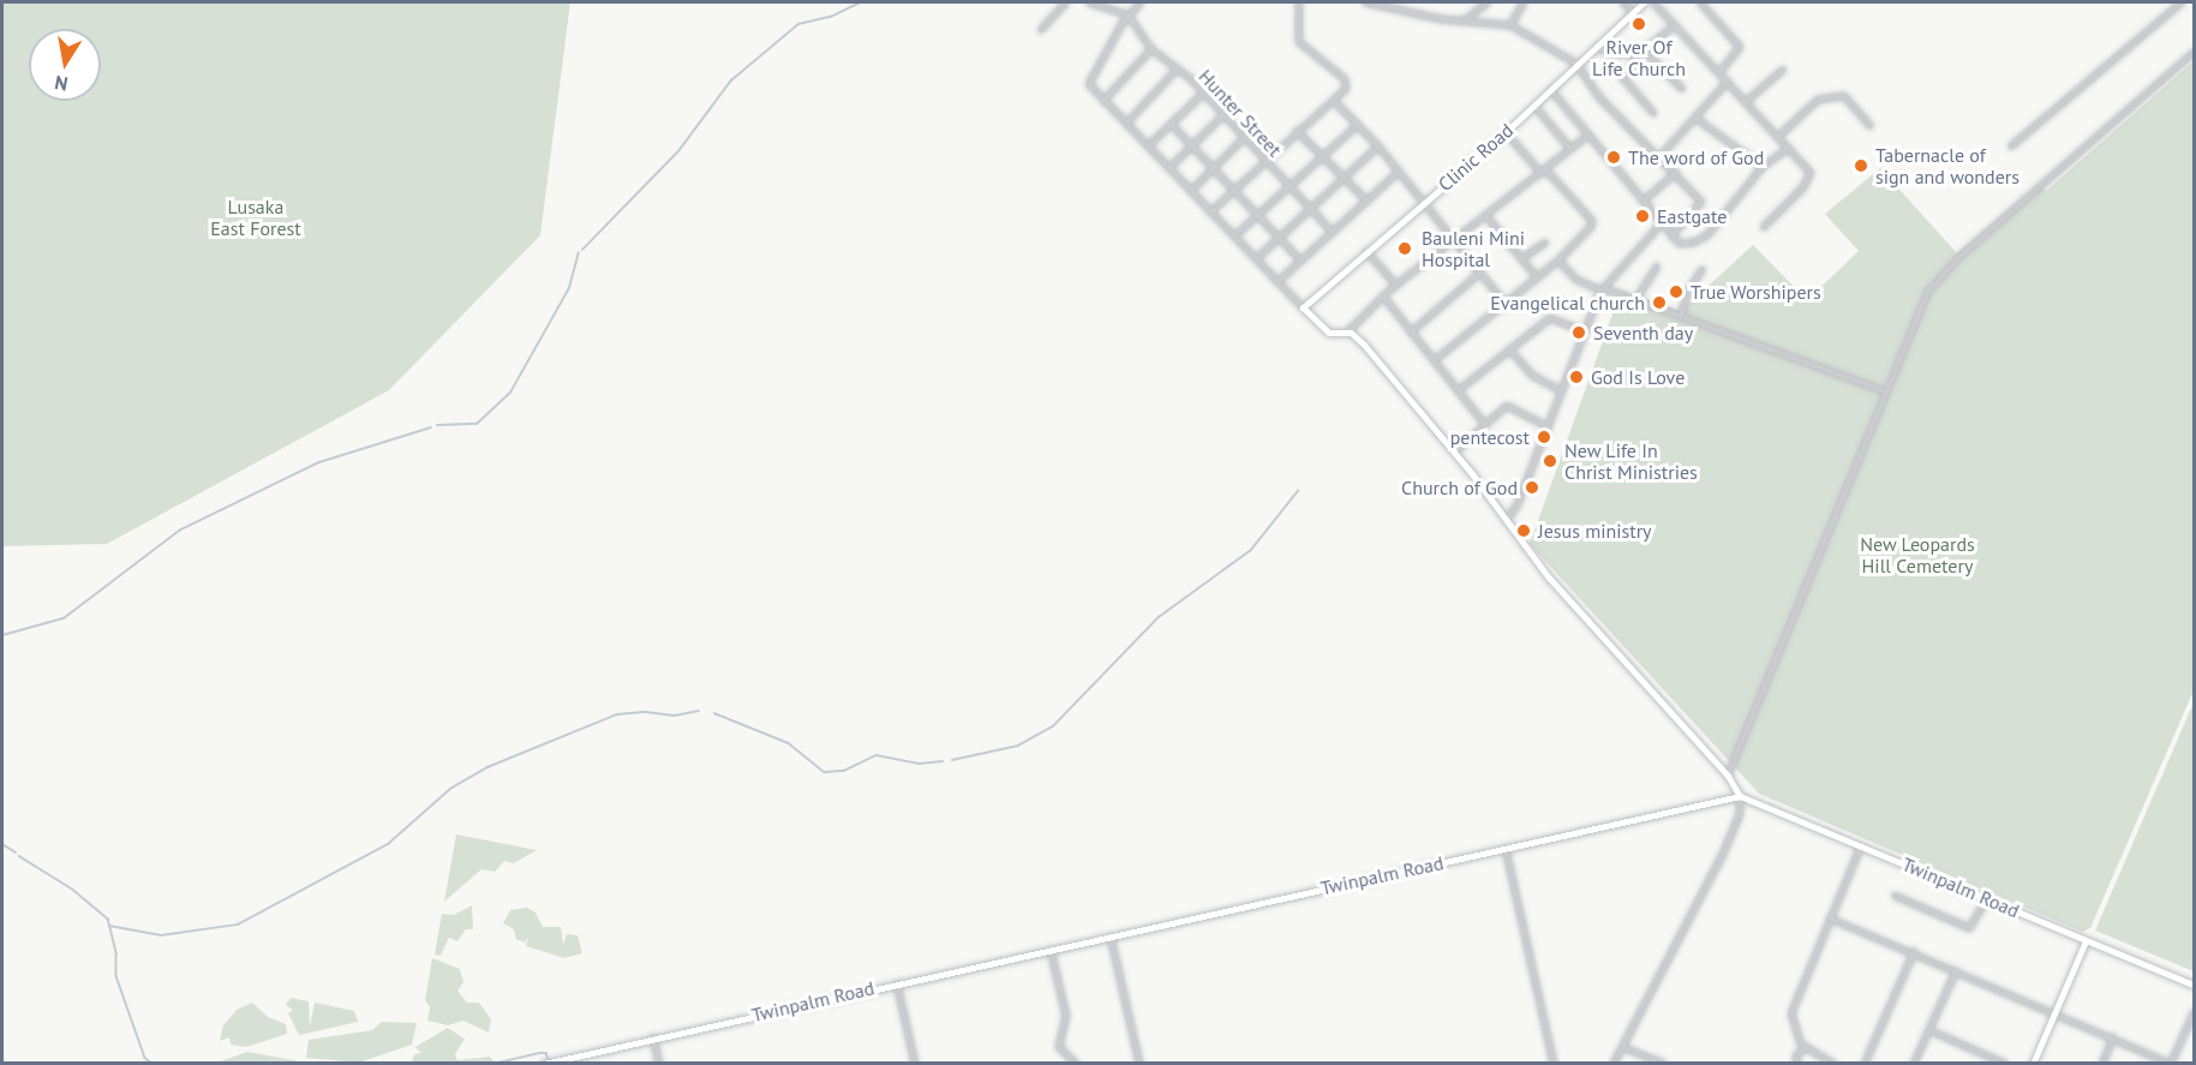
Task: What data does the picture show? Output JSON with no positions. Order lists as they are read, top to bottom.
{
  "streets": {
    "main road": ["Clinic Road", "Twinpalm Road"],
    "street": ["Hunter Street"]
  },
  "parks": ["Lusaka East Forest", "New Leopards Hill Cemetery"],
  "places": [
    "River Of Life Church",
    "The word of God",
    "Tabernacle of sign and wonders",
    "Eastgate",
    "Bauleni Mini Hospital",
    "True Worshipers",
    "Evangelical church",
    "Seventh day",
    "God Is Love",
    "pentecost",
    "New Life In Christ Ministries",
    "Church of God",
    "Jesus ministry"
  ],
  "north": "bottom"
}
